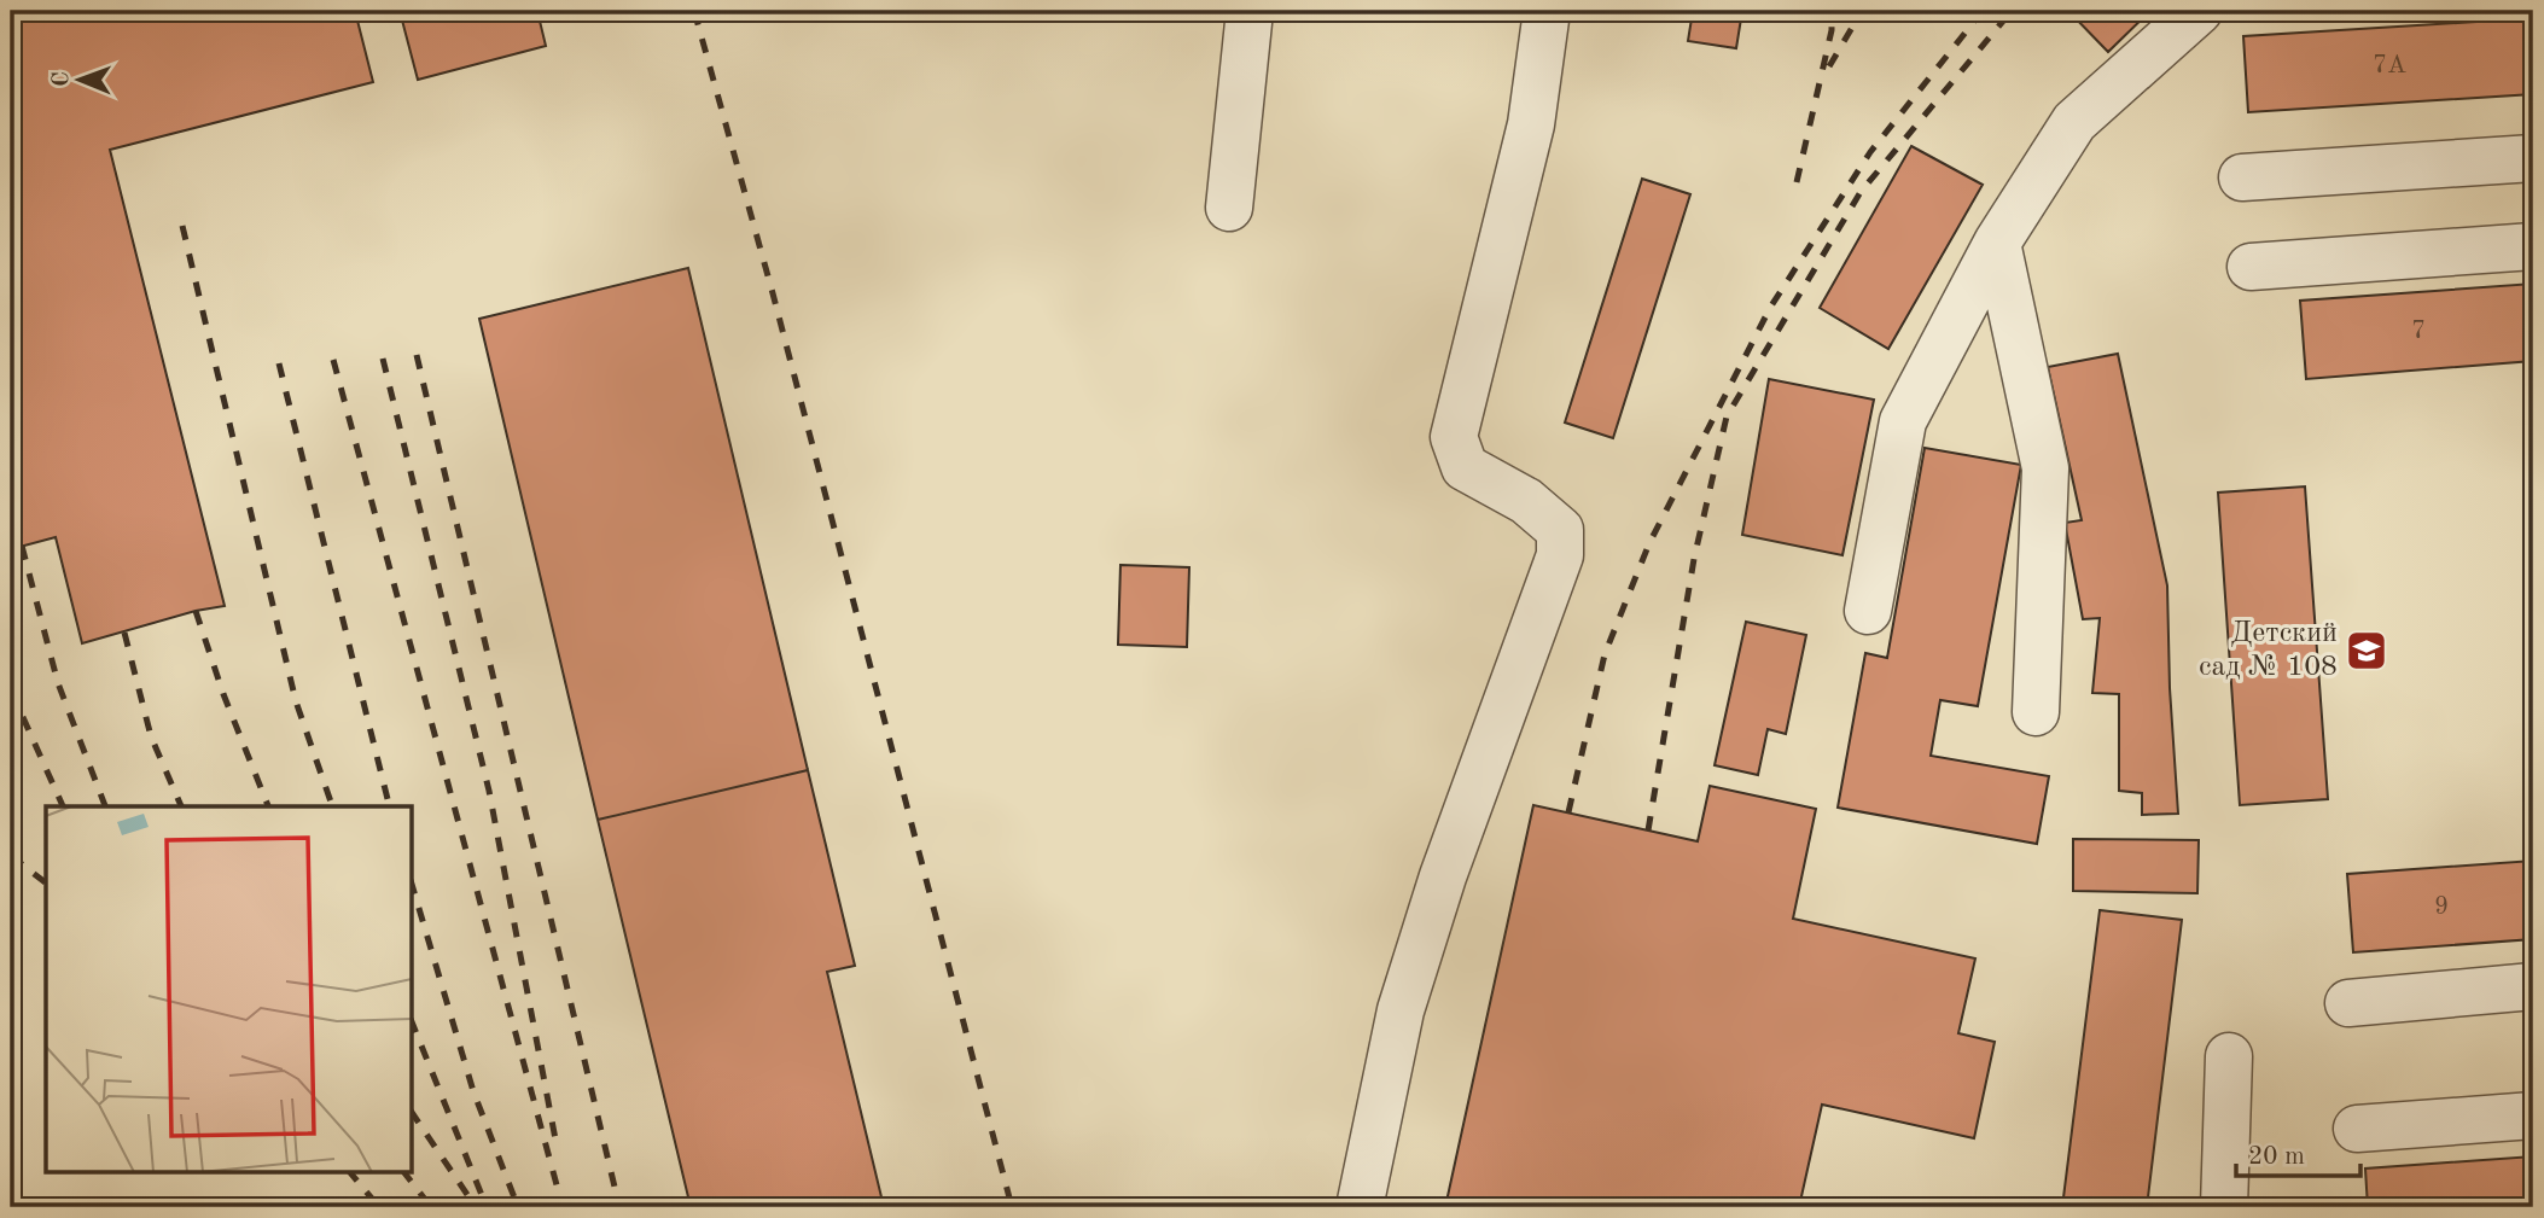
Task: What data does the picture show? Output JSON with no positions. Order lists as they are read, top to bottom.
{
  "places": {
    "school or university": ["Детский сад № 108"]
  },
  "house_numbers": ["7А", "7", "9"],
  "scale_bar": "20 m",
  "north": "left"
}
